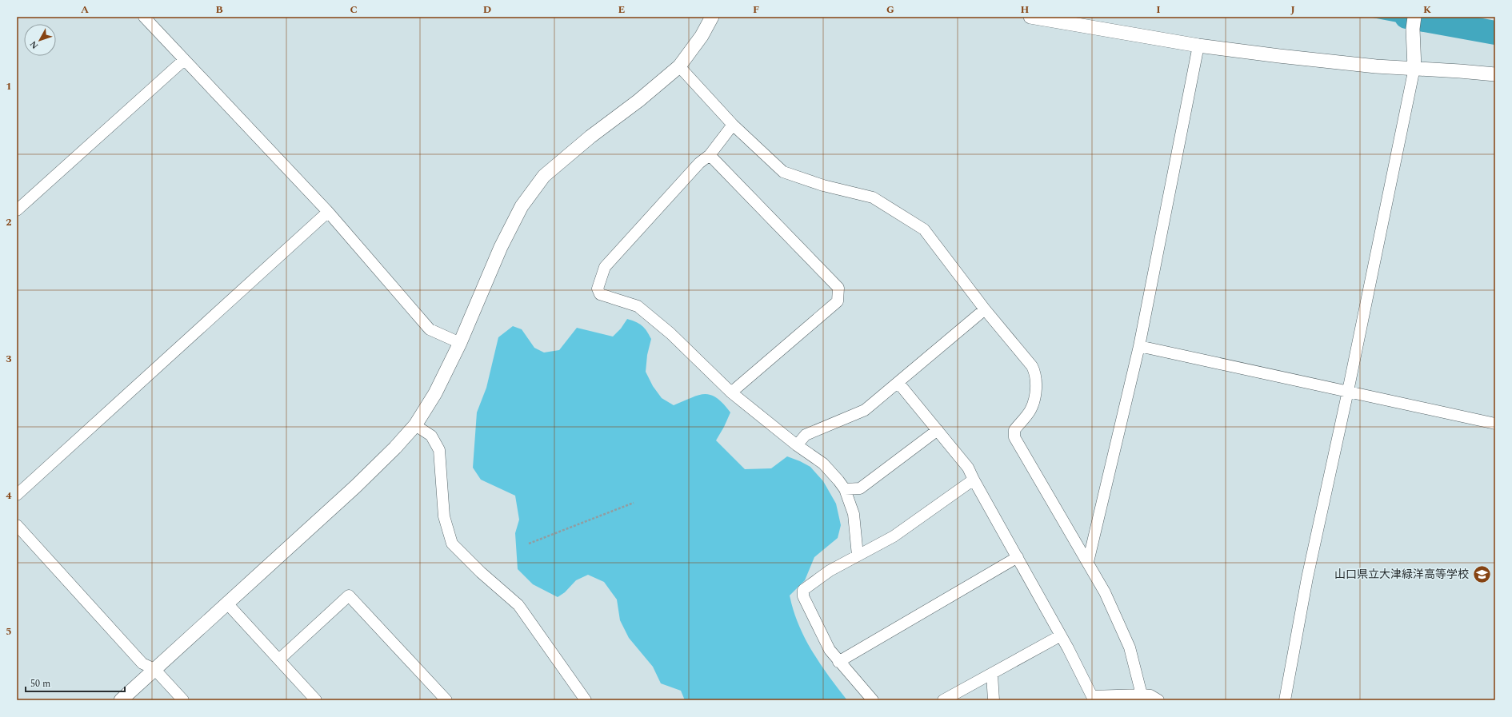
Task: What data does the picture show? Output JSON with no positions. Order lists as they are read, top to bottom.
{
  "places": {
    "school or university": ["山口県立大津緑洋高等学校"]
  },
  "scale_bar": "50 m",
  "north": "bottom left",
  "grid": {
    "columns": [
      "A",
      "B",
      "C",
      "D",
      "E",
      "F",
      "G",
      "H",
      "I",
      "J",
      "K"
    ],
    "rows": [
      "1",
      "2",
      "3",
      "4",
      "5"
    ]
  }
}
